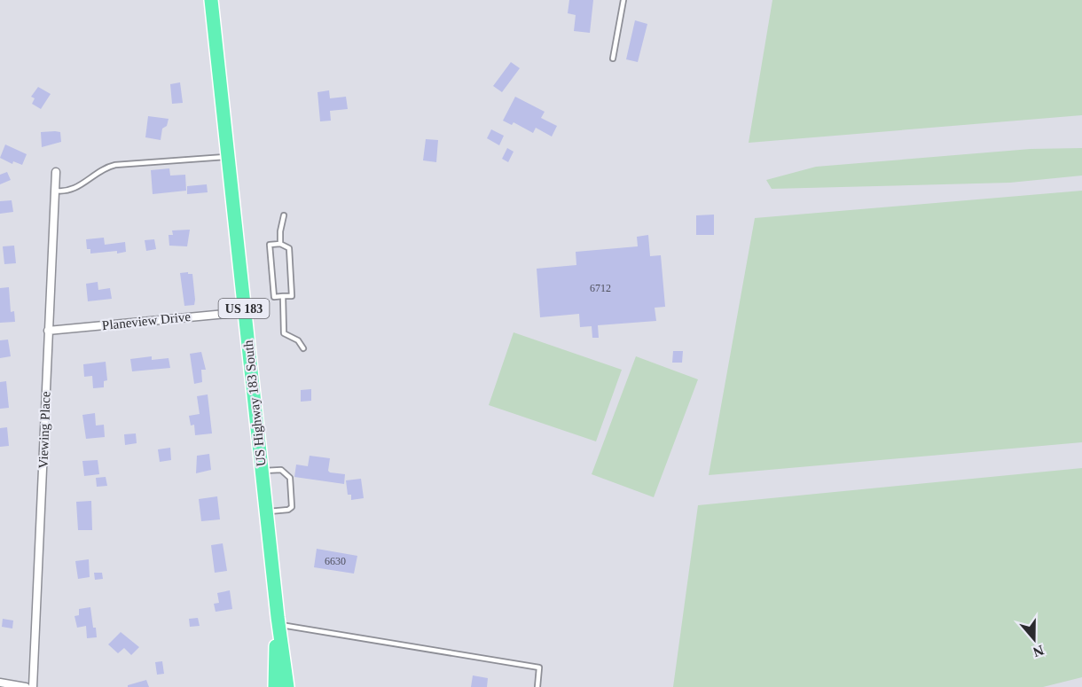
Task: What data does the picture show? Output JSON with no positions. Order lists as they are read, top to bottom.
{
  "streets": {
    "highway": ["US 183", "US Highway 183 South"],
    "street": ["Planeview Drive", "Viewing Place"]
  },
  "crossings": [
    ["Planeview Drive", "US Highway 183 South"],
    ["Planeview Drive", "Viewing Place"]
  ],
  "house_numbers": ["6712", "6630"],
  "north": "bottom"
}
